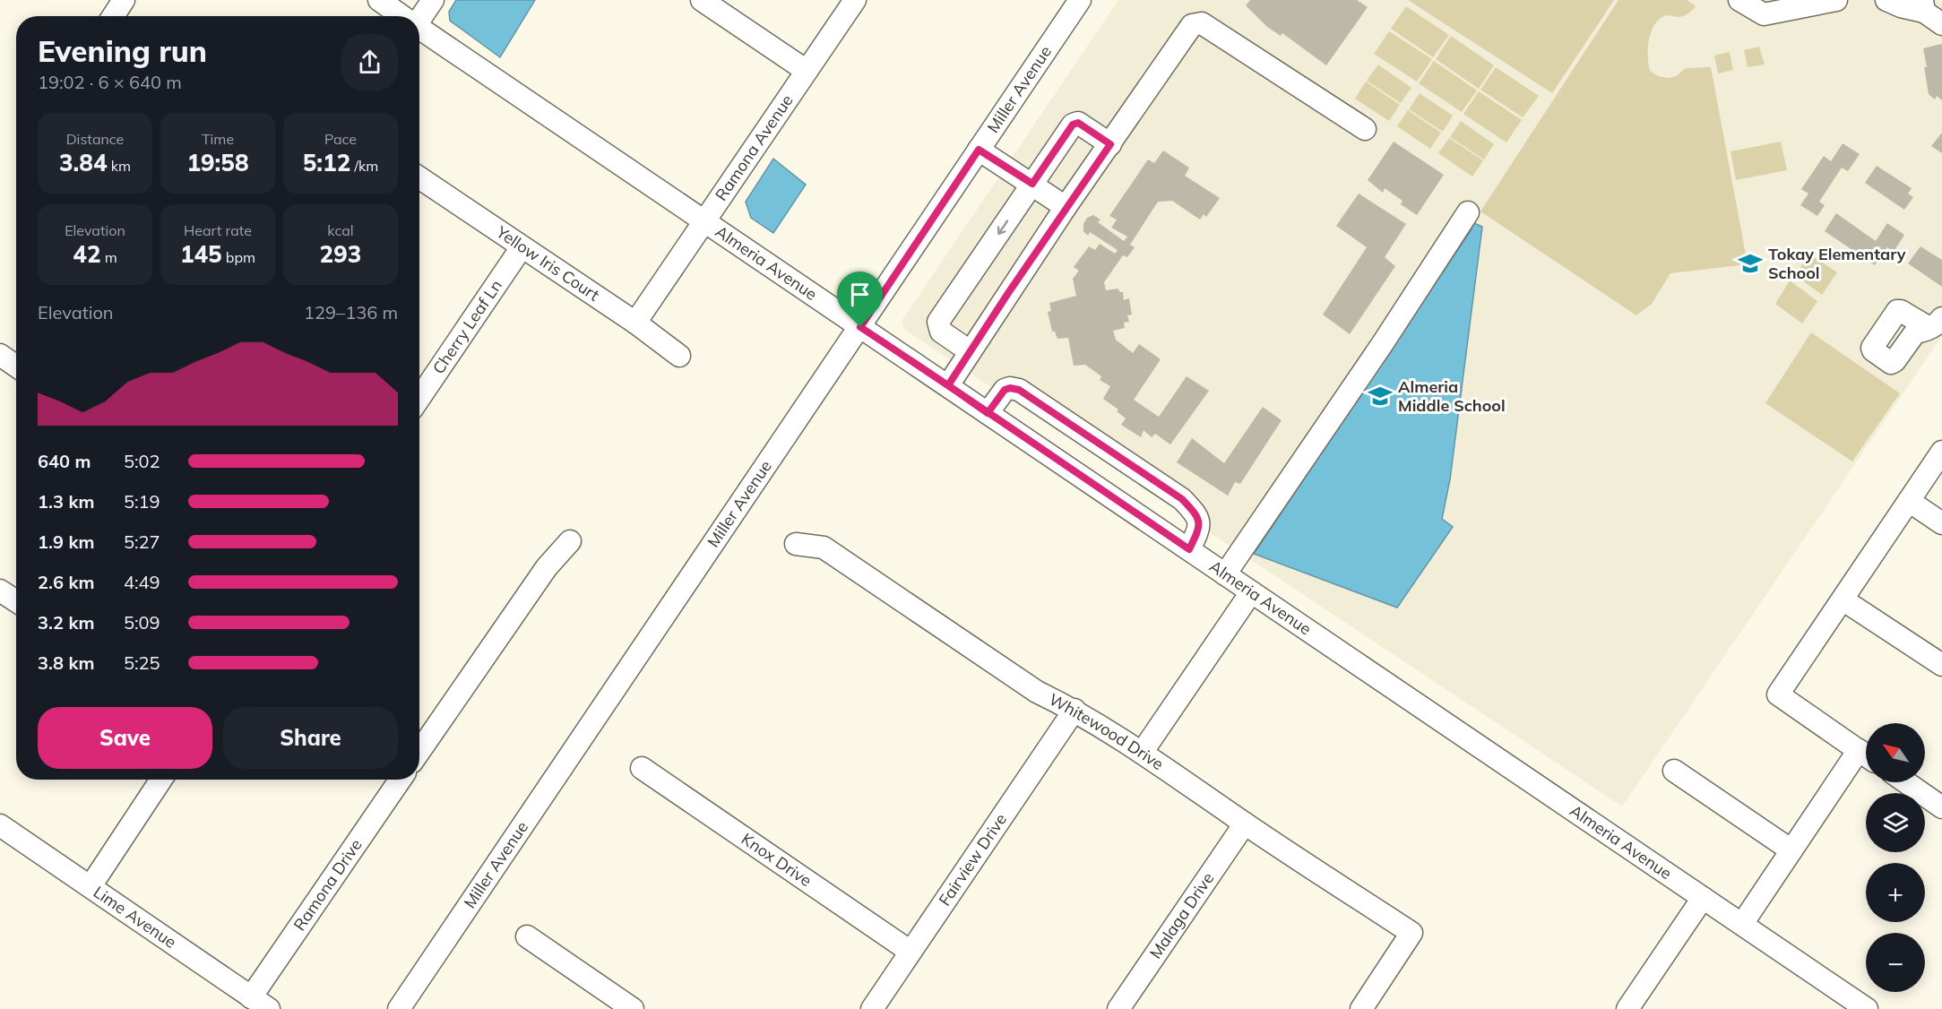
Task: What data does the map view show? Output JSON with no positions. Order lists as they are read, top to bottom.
{
  "streets": {
    "street": [
      "Miller Avenue",
      "Ramona Avenue",
      "Almeria Avenue",
      "Yellow Iris Court",
      "Cherry Leaf Ln",
      "Whitewood Drive",
      "Knox Drive",
      "Fairview Drive",
      "Ramona Drive",
      "Malaga Drive",
      "Lime Avenue"
    ]
  },
  "crossings": [
    ["Miller Avenue", "Almeria Avenue"],
    ["Ramona Avenue", "Almeria Avenue"],
    ["Ramona Avenue", "Yellow Iris Court"],
    ["Yellow Iris Court", "Cherry Leaf Ln"],
    ["Whitewood Drive", "Fairview Drive"],
    ["Whitewood Drive", "Malaga Drive"],
    ["Knox Drive", "Fairview Drive"],
    ["Ramona Drive", "Lime Avenue"]
  ],
  "places": {
    "school or university": ["Tokay Elementary School", "Almeria Middle School"]
  },
  "north": "top left",
  "page": {
    "heading": ["Evening run", "19:02 · 6 × 640 m"],
    "stats": [
      ["Distance", "3.84 km"],
      ["Time", "19:58"],
      ["Pace", "5:12 /km"],
      ["Elevation", "42 m"],
      ["Heart rate", "145 bpm"],
      ["kcal", "293"]
    ],
    "chart": ["Elevation", "129–136 m"],
    "list": [
      {
        "name": "640 m",
        "note": "5:02"
      },
      {
        "name": "1.3 km",
        "note": "5:19"
      },
      {
        "name": "1.9 km",
        "note": "5:27"
      },
      {
        "name": "2.6 km",
        "note": "4:49"
      },
      {
        "name": "3.2 km",
        "note": "5:09"
      },
      {
        "name": "3.8 km",
        "note": "5:25"
      }
    ],
    "buttons": ["Save", "Share"],
    "map_buttons": ["+", "−"]
  }
}
